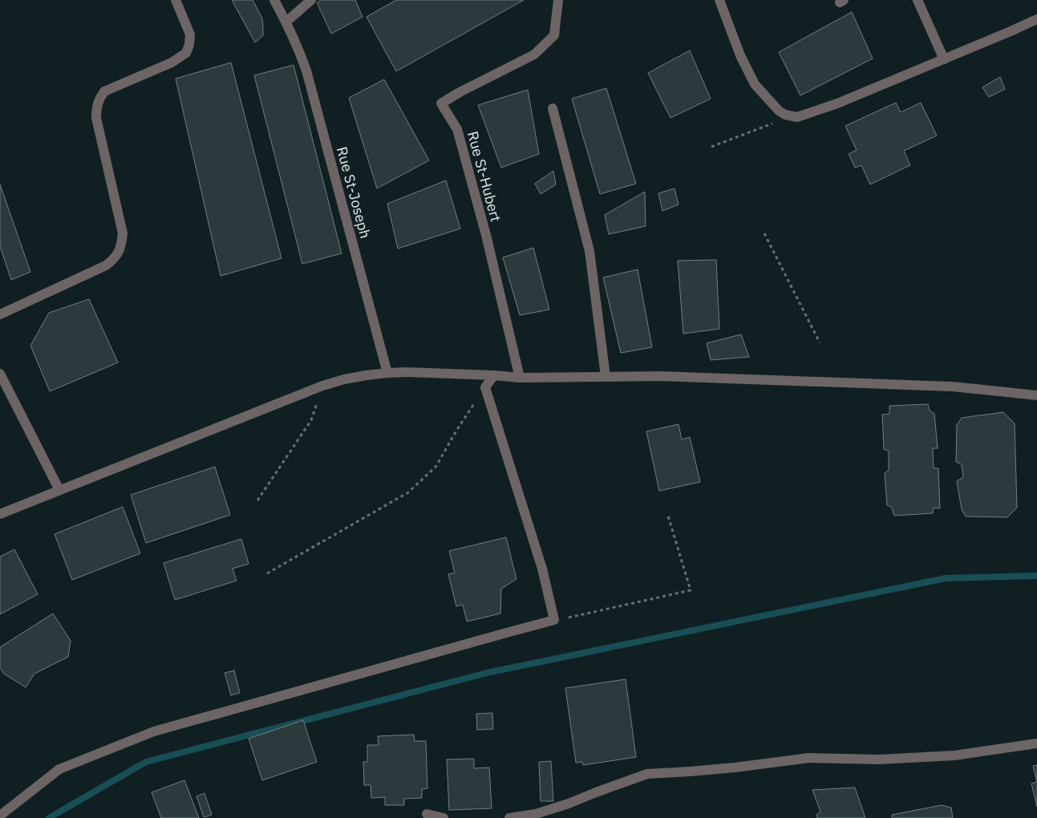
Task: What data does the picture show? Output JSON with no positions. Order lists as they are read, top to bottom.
{
  "streets": {
    "street": ["Rue St-Hubert", "Rue St-Joseph"]
  }
}
